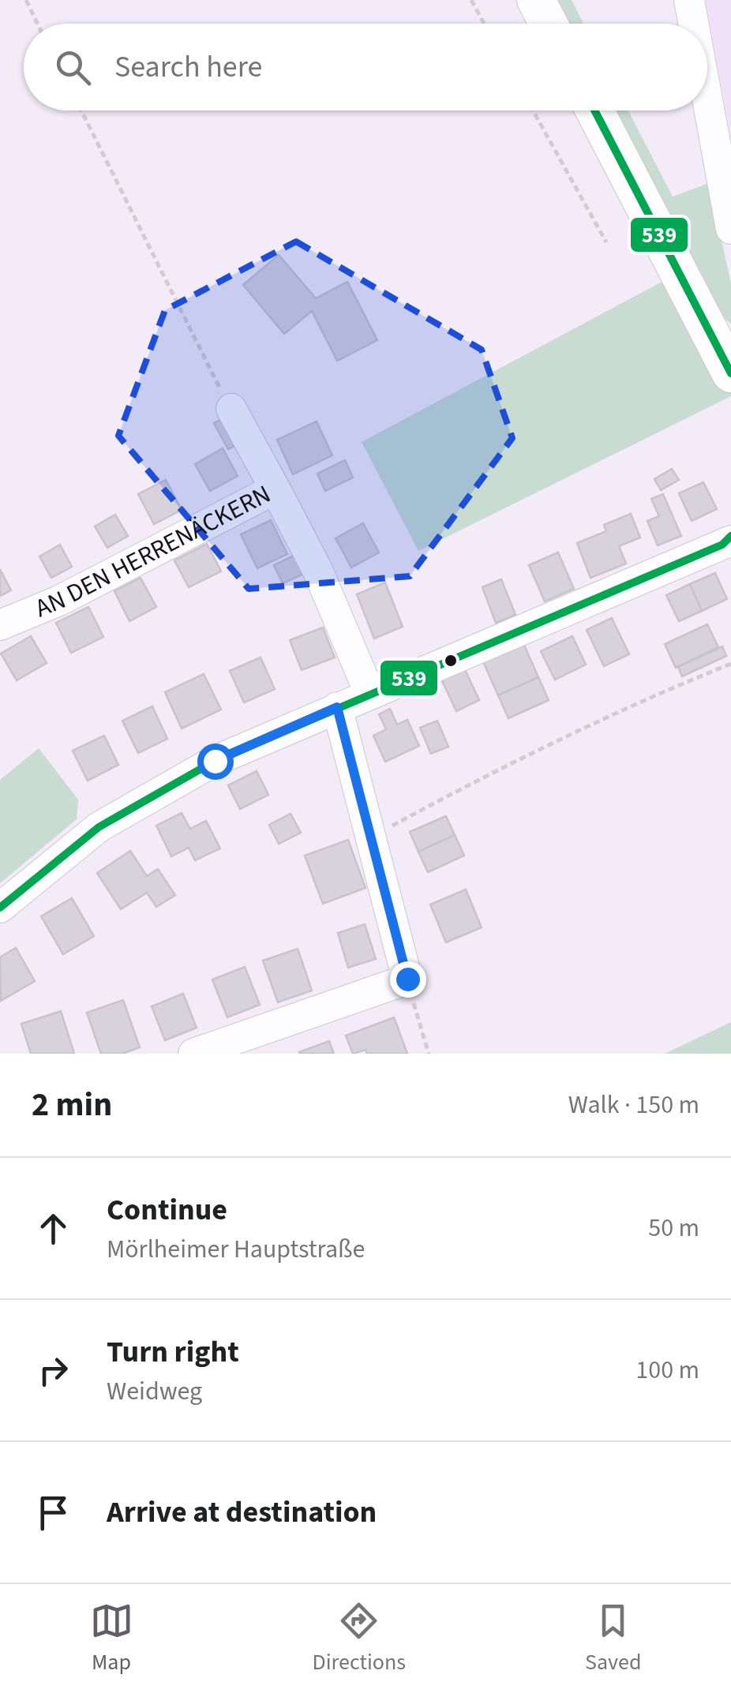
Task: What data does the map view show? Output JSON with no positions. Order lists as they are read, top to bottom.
{
  "streets": {
    "street": ["AN DEN HERRENÄCKERN"]
  },
  "lines": ["transit line 539"],
  "page": {
    "search": "Search here",
    "heading": ["2 min", "Walk · 150 m"],
    "list": [
      ["Continue", "Mörlheimer Hauptstraße", "50 m"],
      ["Turn right", "Weidweg", "100 m"],
      "Arrive at destination"
    ],
    "nav": ["Map", "Directions", "Saved"]
  }
}
